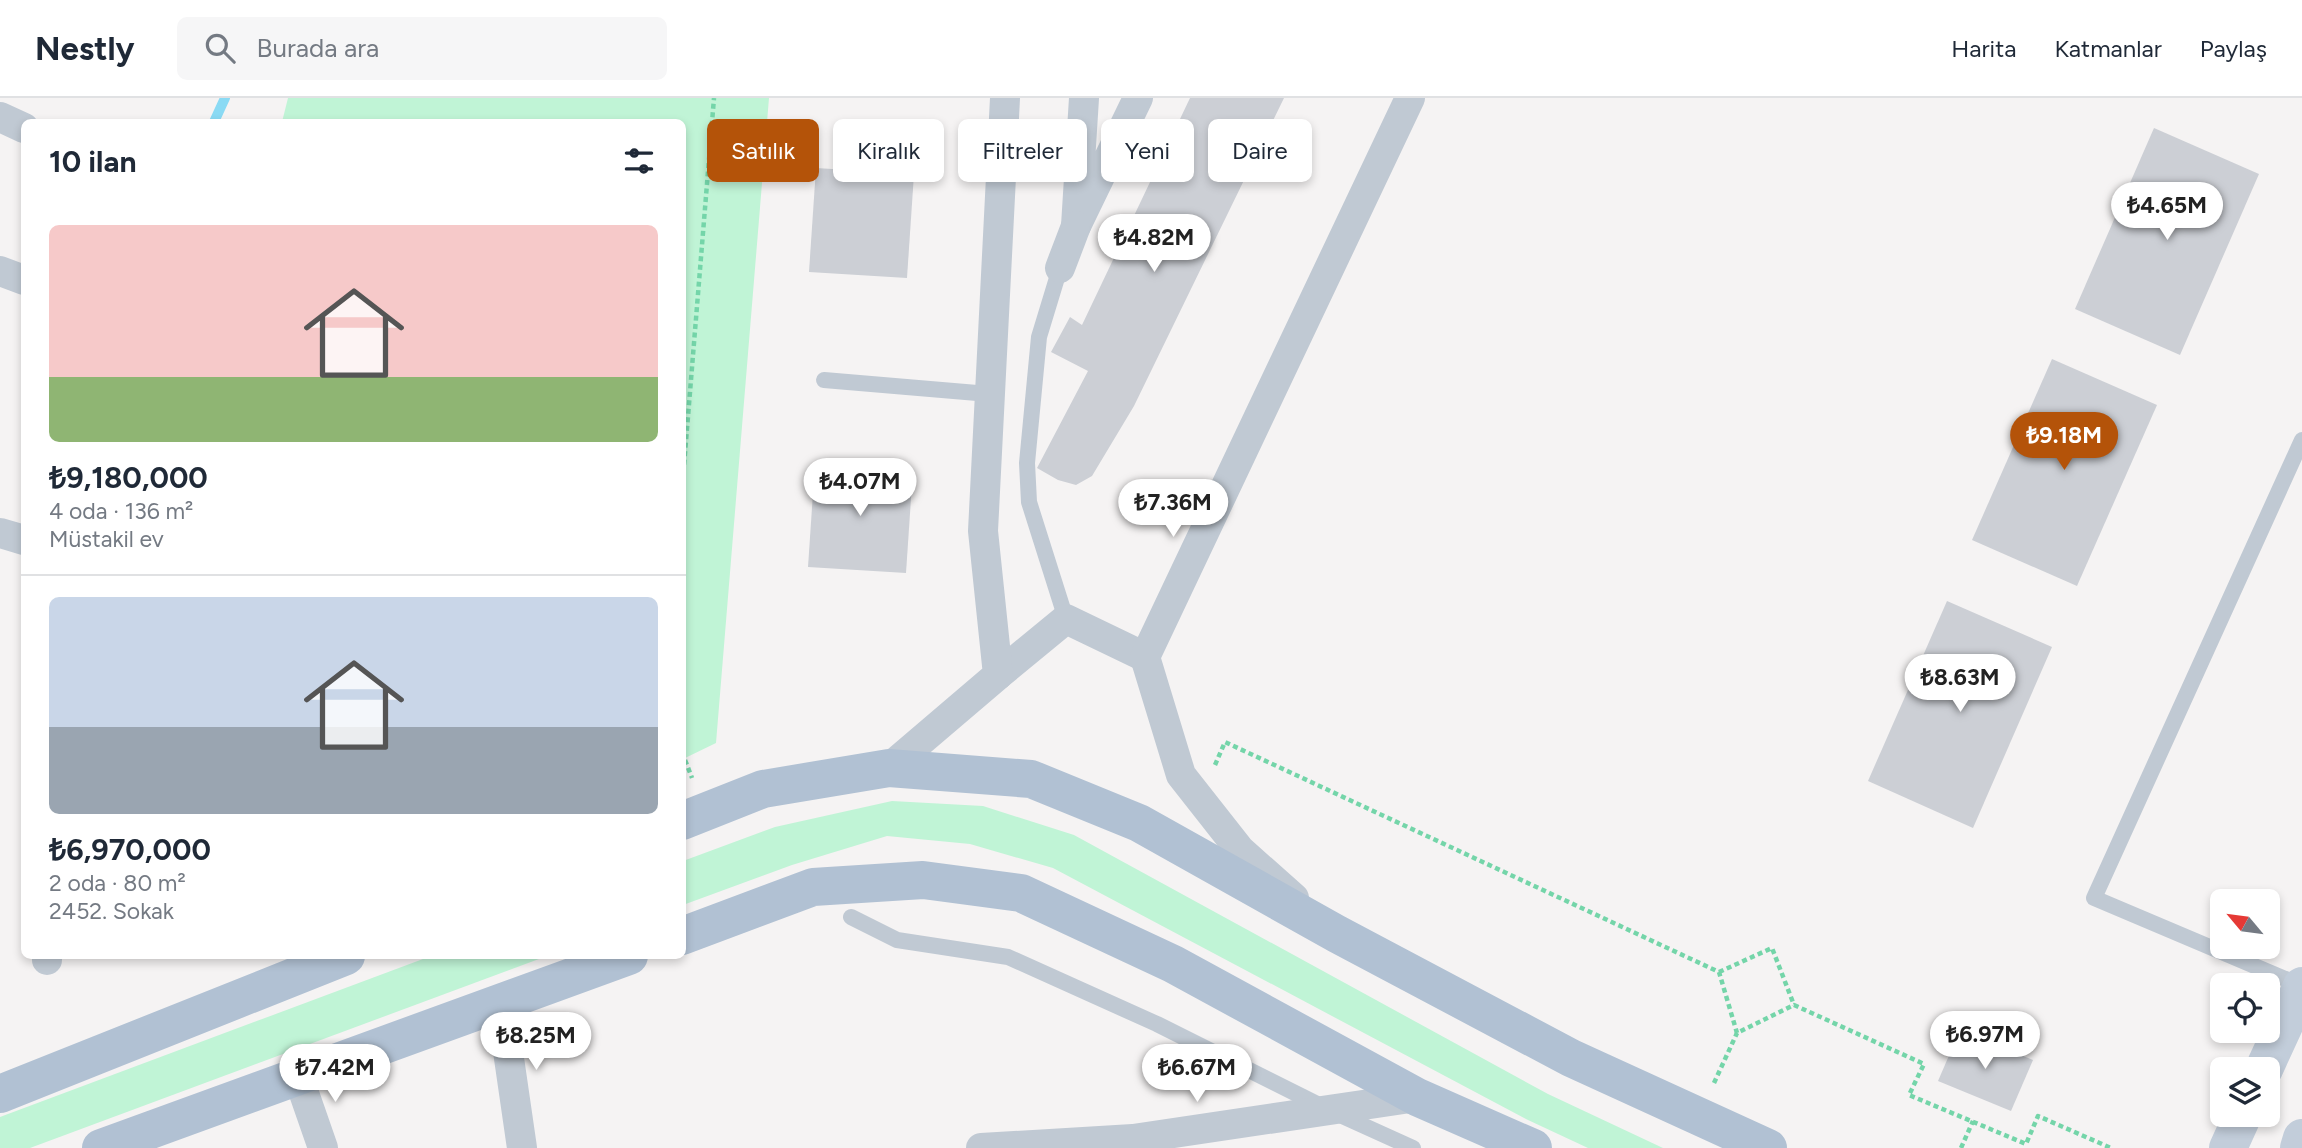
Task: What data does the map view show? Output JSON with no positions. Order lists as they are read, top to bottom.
{
  "north": "top left",
  "page": {
    "header": "Nestly",
    "search": "Burada ara",
    "nav": ["Harita", "Katmanlar", "Paylaş"],
    "chip": [
      "Satılık",
      "Kiralık",
      "Filtreler",
      "Yeni",
      "Daire"
    ],
    "heading": "10 ilan",
    "price": [
      "₺4.65M",
      "₺4.82M",
      "₺9.18M",
      "₺4.07M",
      "₺7.36M",
      "₺8.63M",
      "₺6.97M",
      "₺8.25M",
      "₺7.42M",
      "₺6.67M"
    ],
    "list": [
      {
        "name": "₺9,180,000",
        "note": "4 oda · 136 m² · Müstakil ev"
      },
      {
        "name": "₺6,970,000",
        "note": "2 oda · 80 m² · 2452. Sokak"
      }
    ]
  }
}
